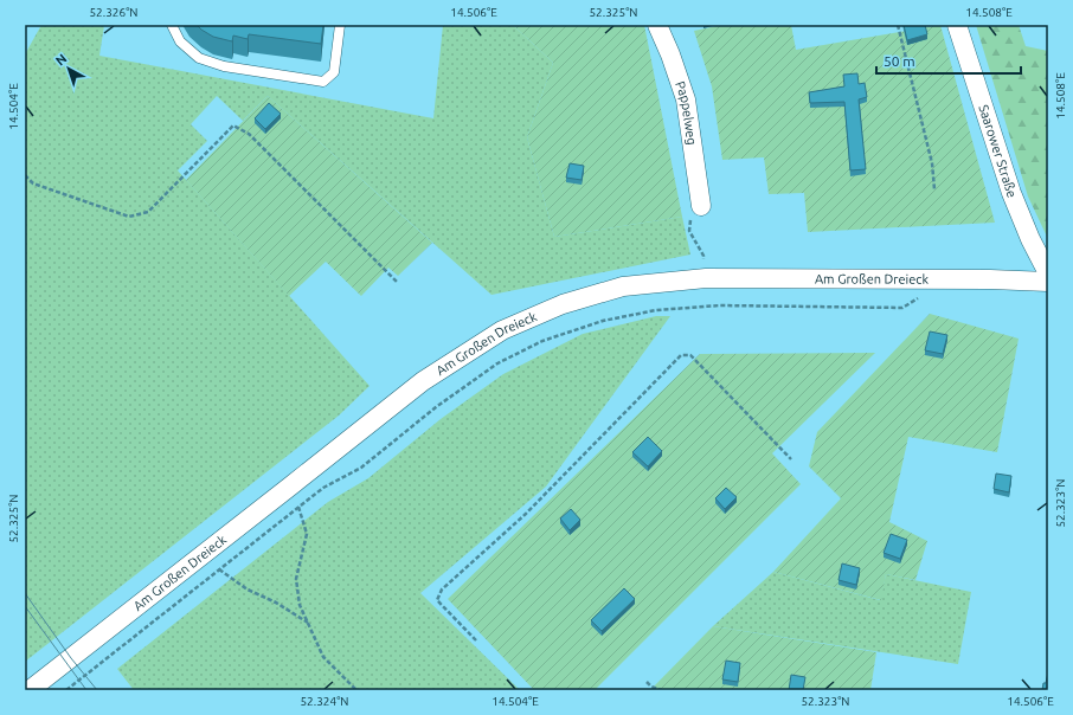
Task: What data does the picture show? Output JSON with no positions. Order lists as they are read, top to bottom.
{
  "streets": {
    "street": ["Pappelweg", "Saarower Straße", "Am Großen Dreieck"]
  },
  "scale_bar": "50 m",
  "north": "top left",
  "coordinates": [
    "52.326°N",
    "14.506°E",
    "52.325°N",
    "14.508°E",
    "14.504°E",
    "52.323°N",
    "52.324°N"
  ]
}
